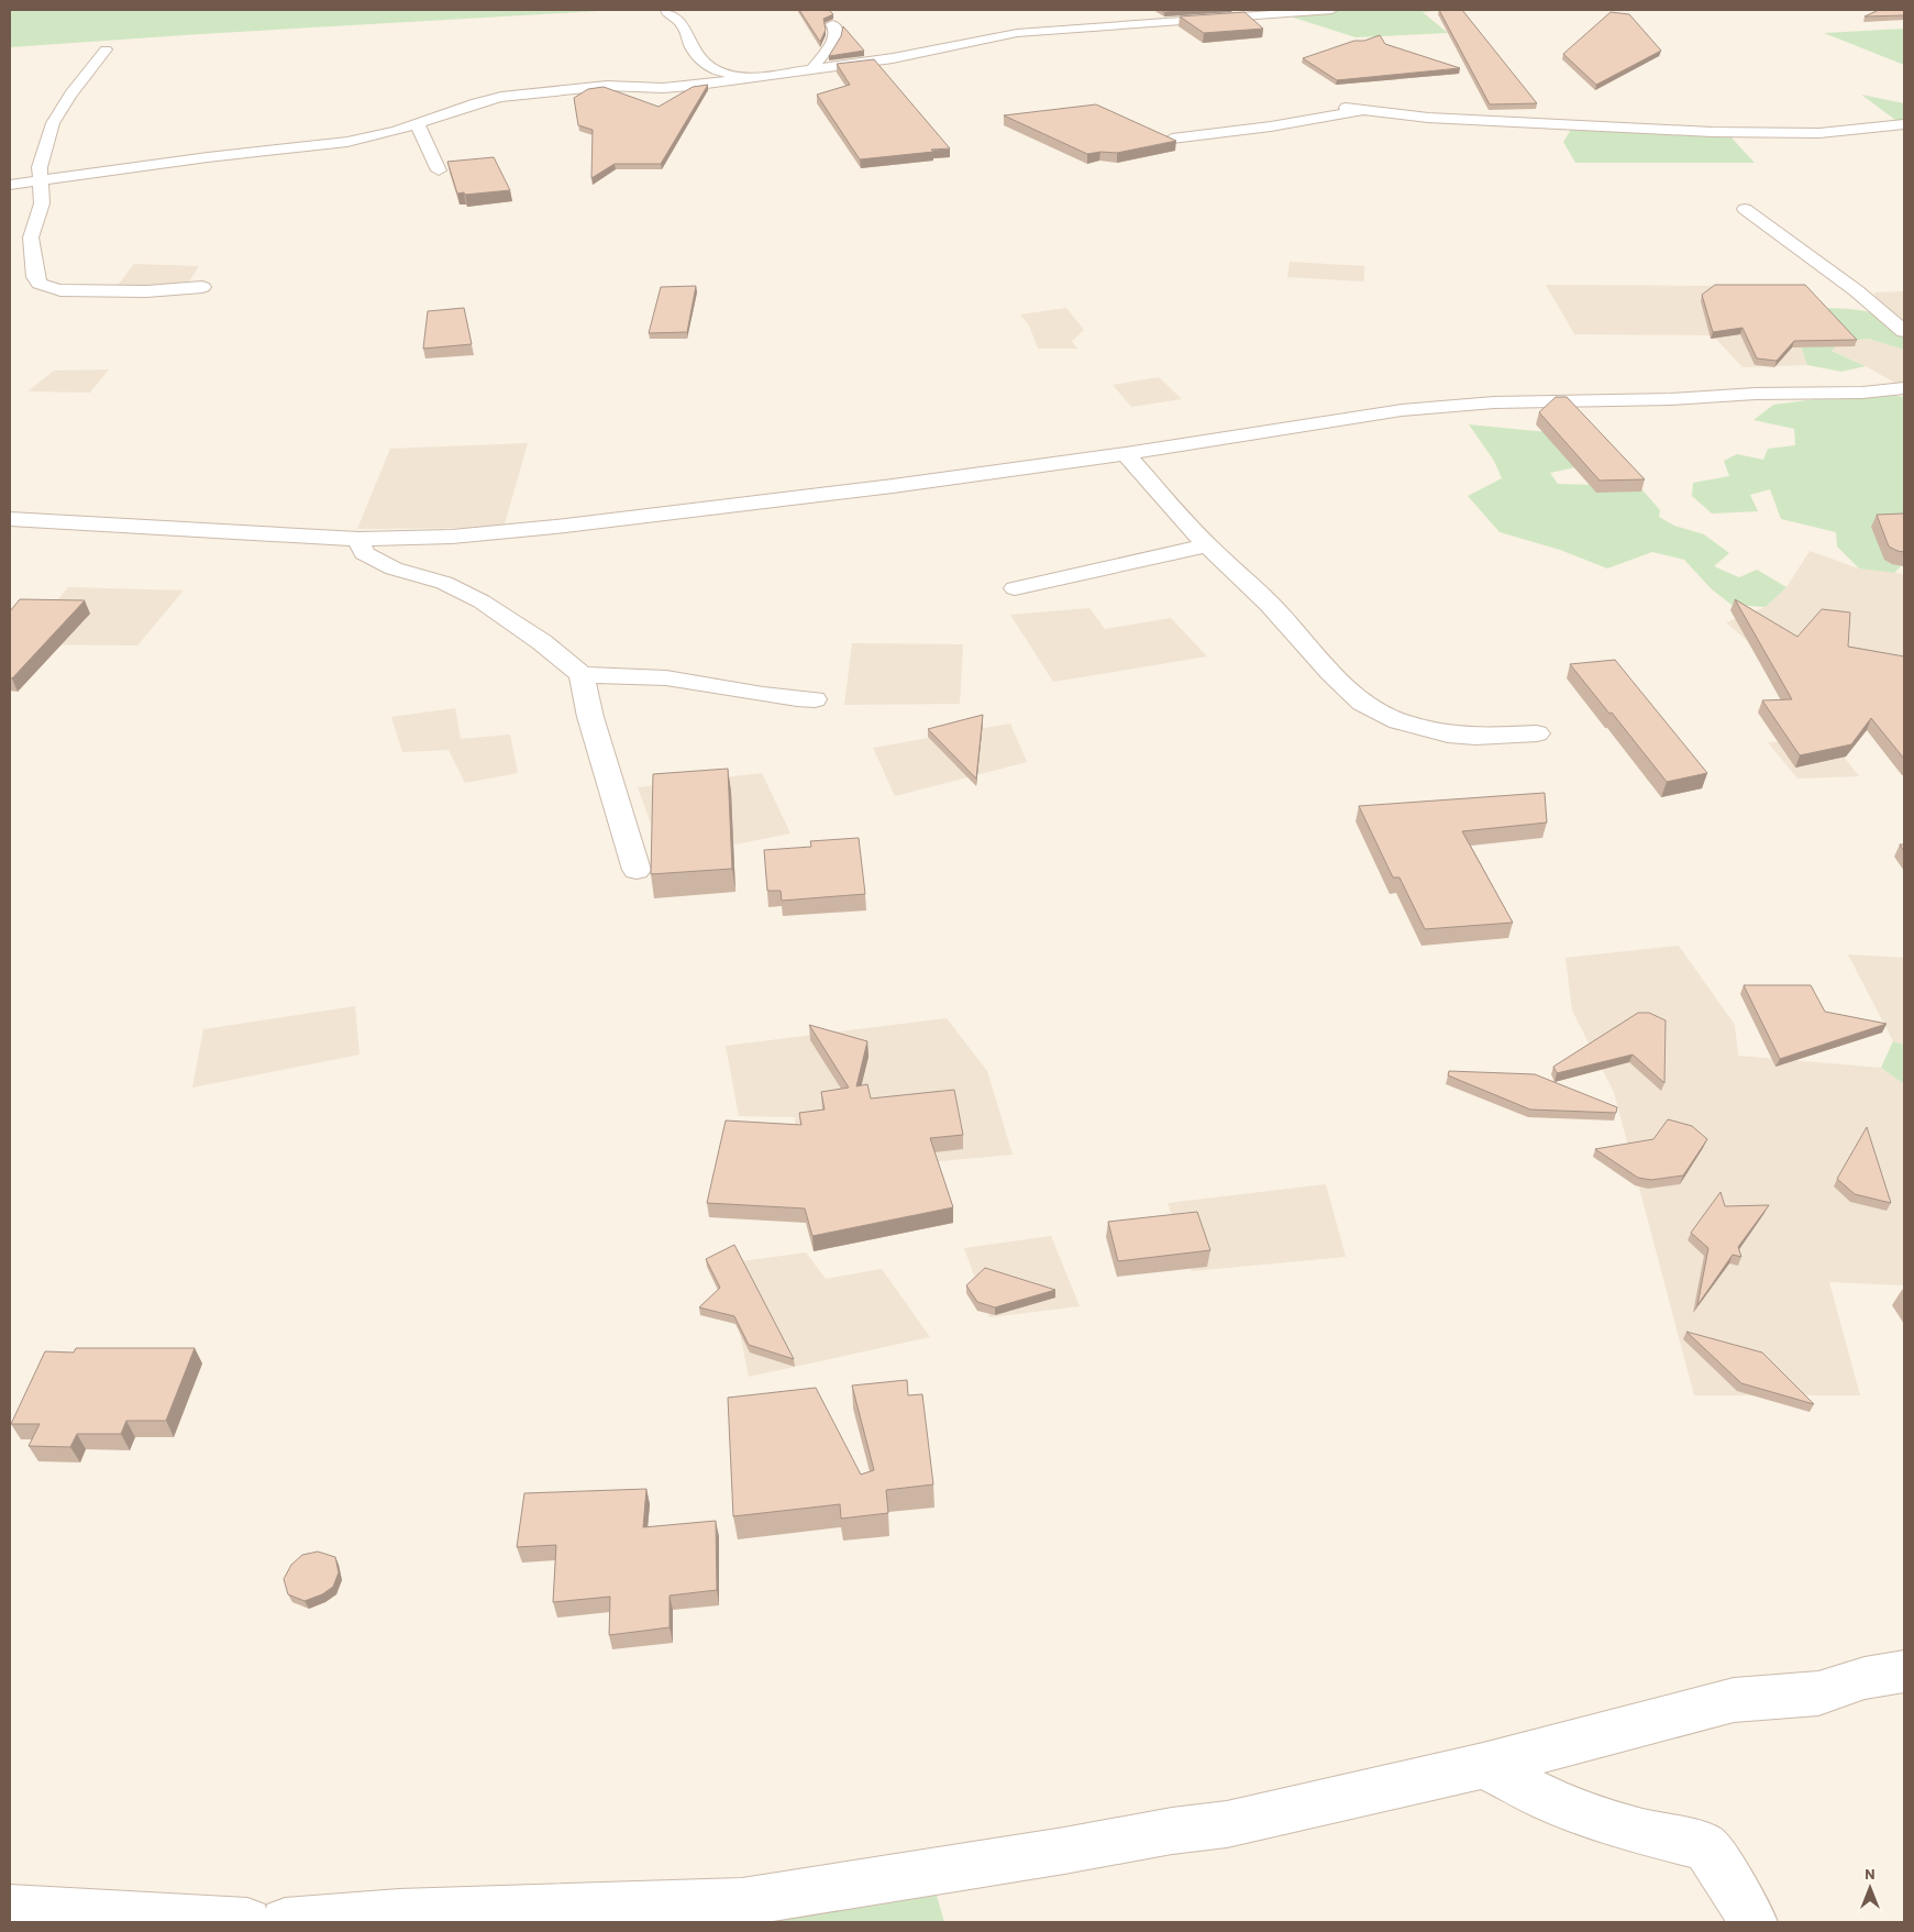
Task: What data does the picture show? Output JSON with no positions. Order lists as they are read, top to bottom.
{
  "north": "top"
}
